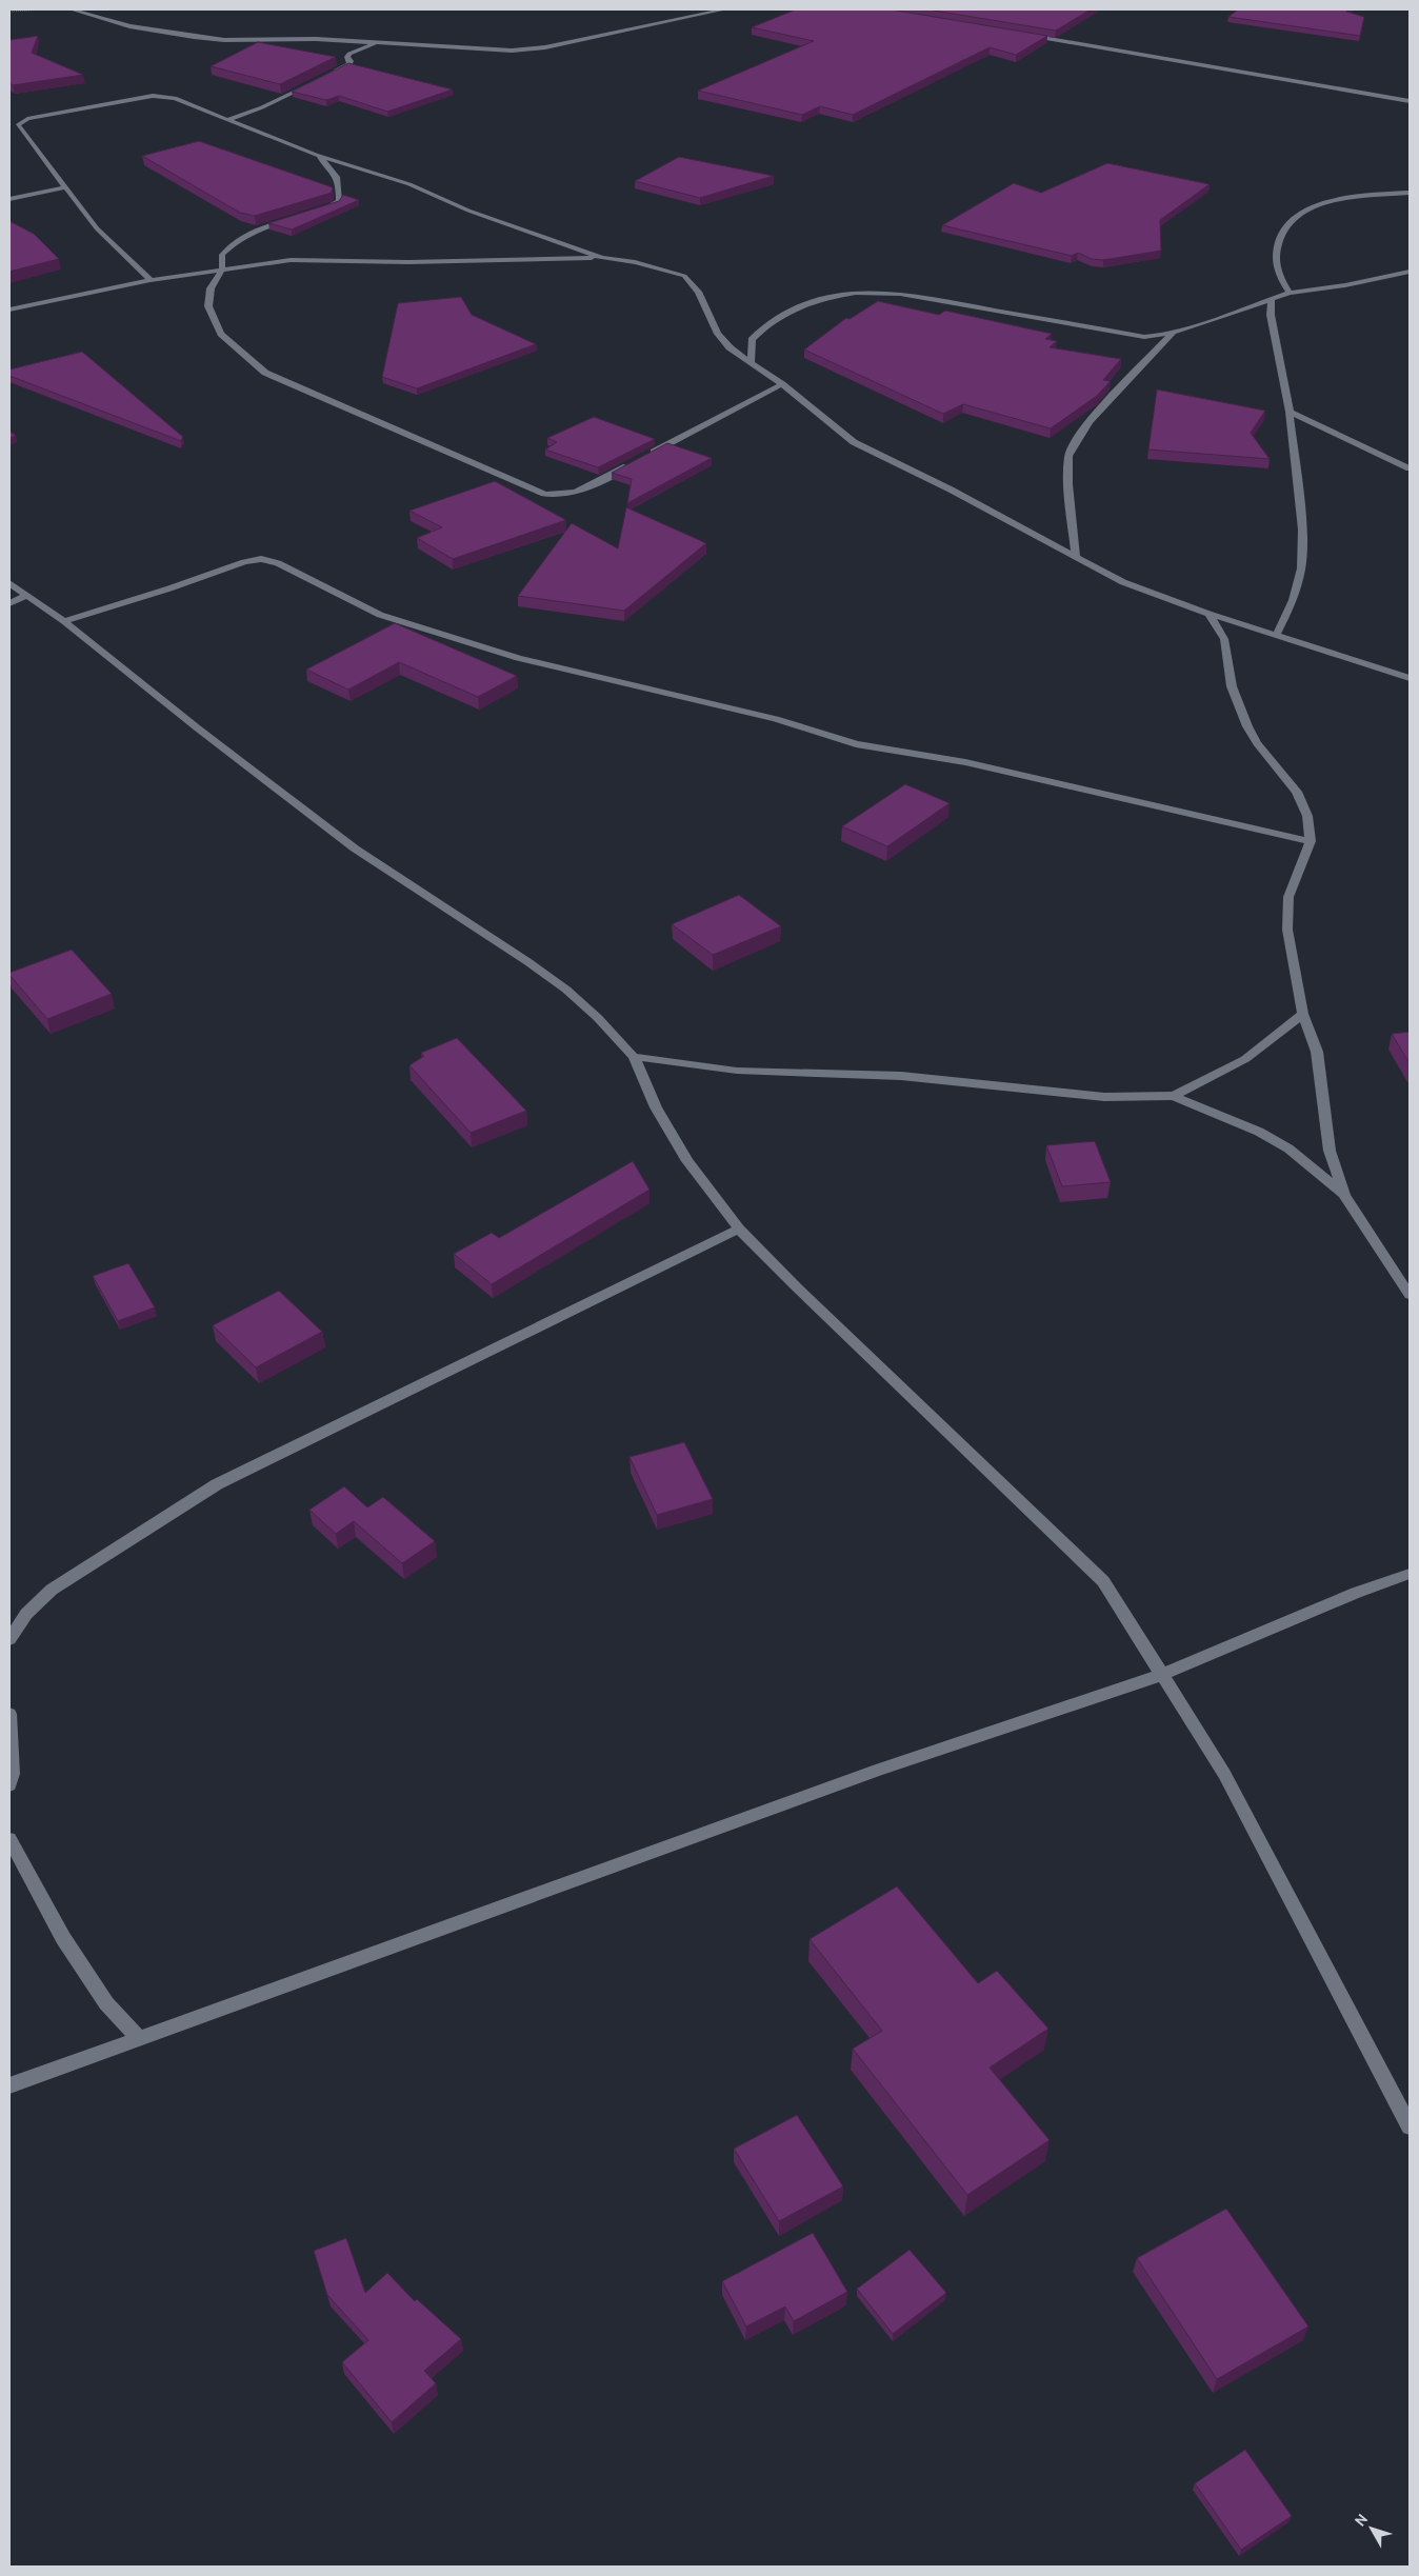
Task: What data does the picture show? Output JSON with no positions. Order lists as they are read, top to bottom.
{
  "north": "top left"
}
